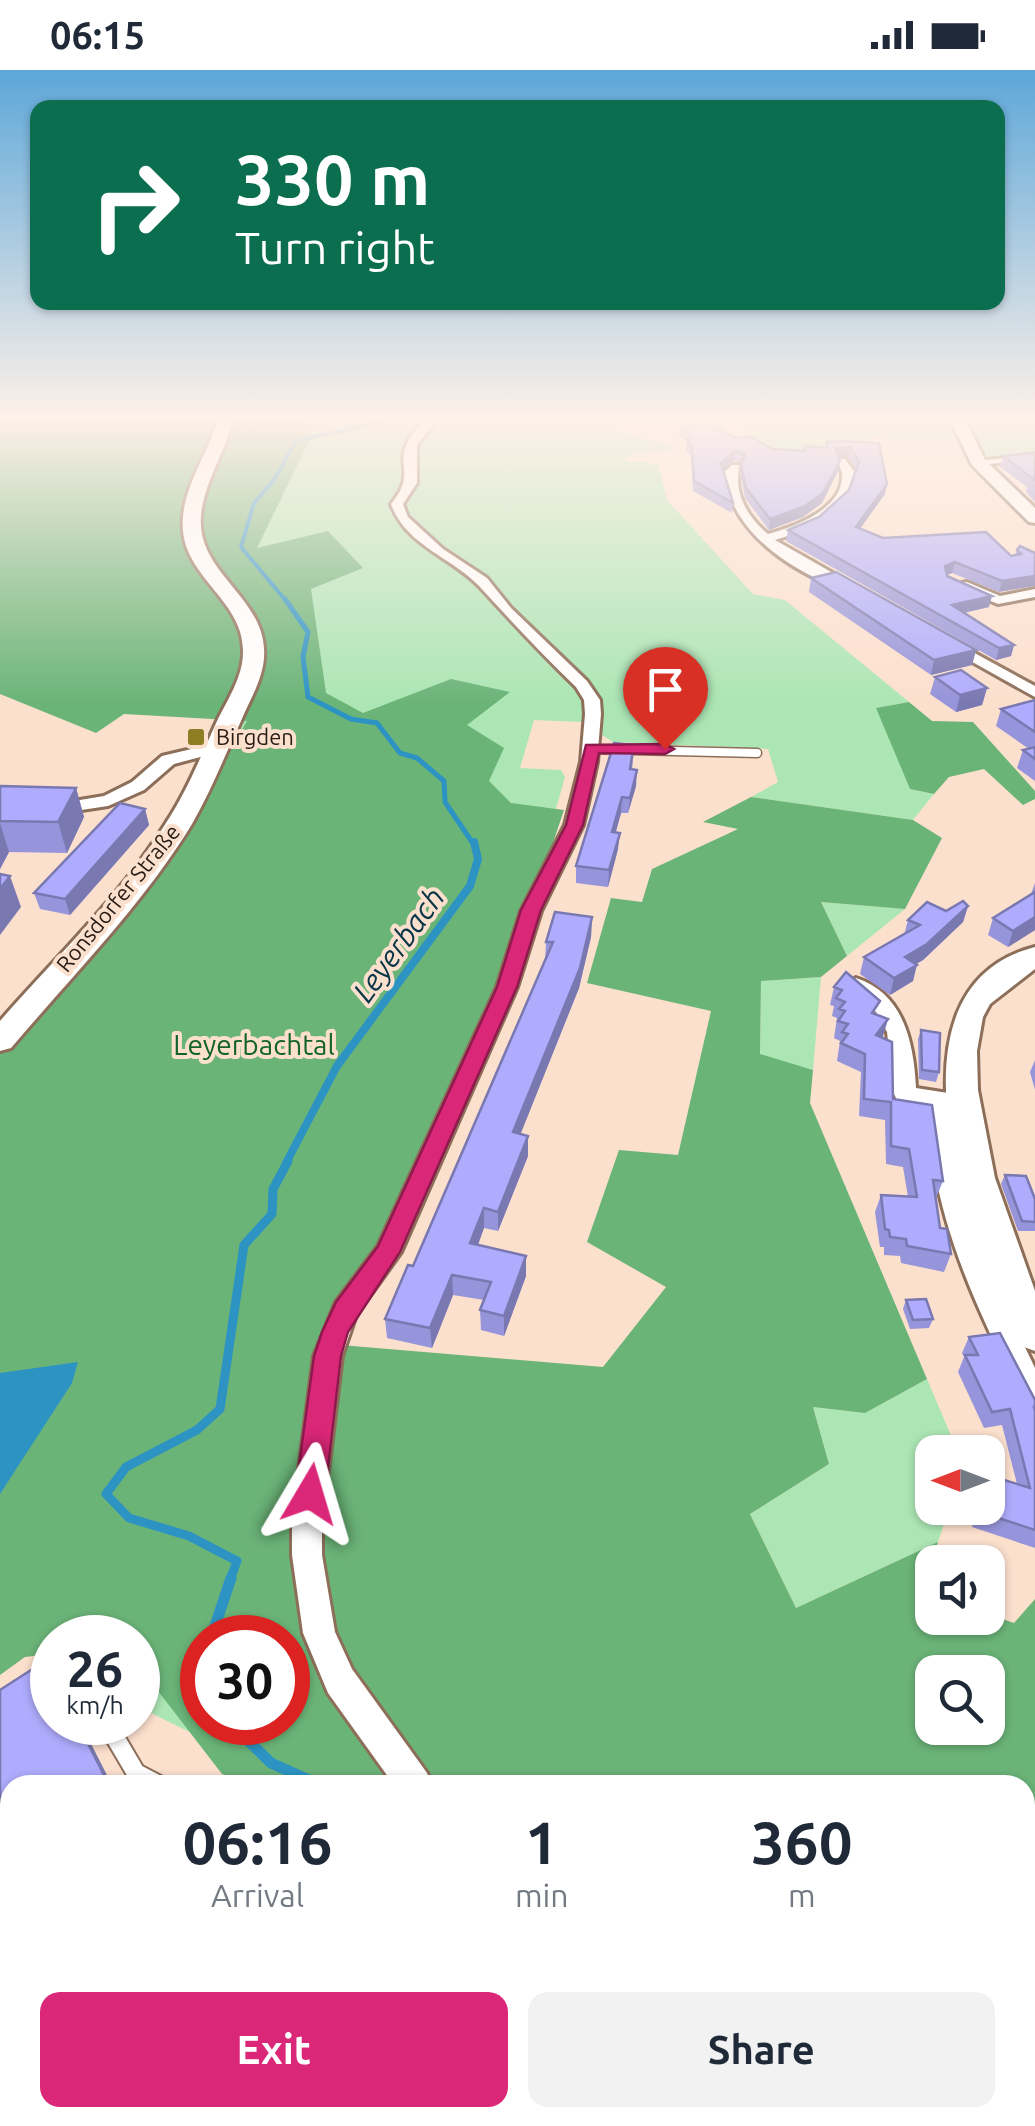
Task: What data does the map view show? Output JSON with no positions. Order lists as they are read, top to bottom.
{
  "streets": {
    "main road": ["Ronsdorfer Straße"]
  },
  "water": ["Leyerbach"],
  "parks": ["Leyerbachtal"],
  "places": {
    "transit": ["Birgden"]
  },
  "north": "left",
  "page": {
    "status": "06:15",
    "turn": ["330 m", "Turn right"],
    "speed": "26 km/h",
    "limit": "30",
    "eta": [
      "06:16",
      "Arrival",
      "1",
      "min",
      "360",
      "m"
    ],
    "buttons": ["Exit", "Share"]
  }
}
